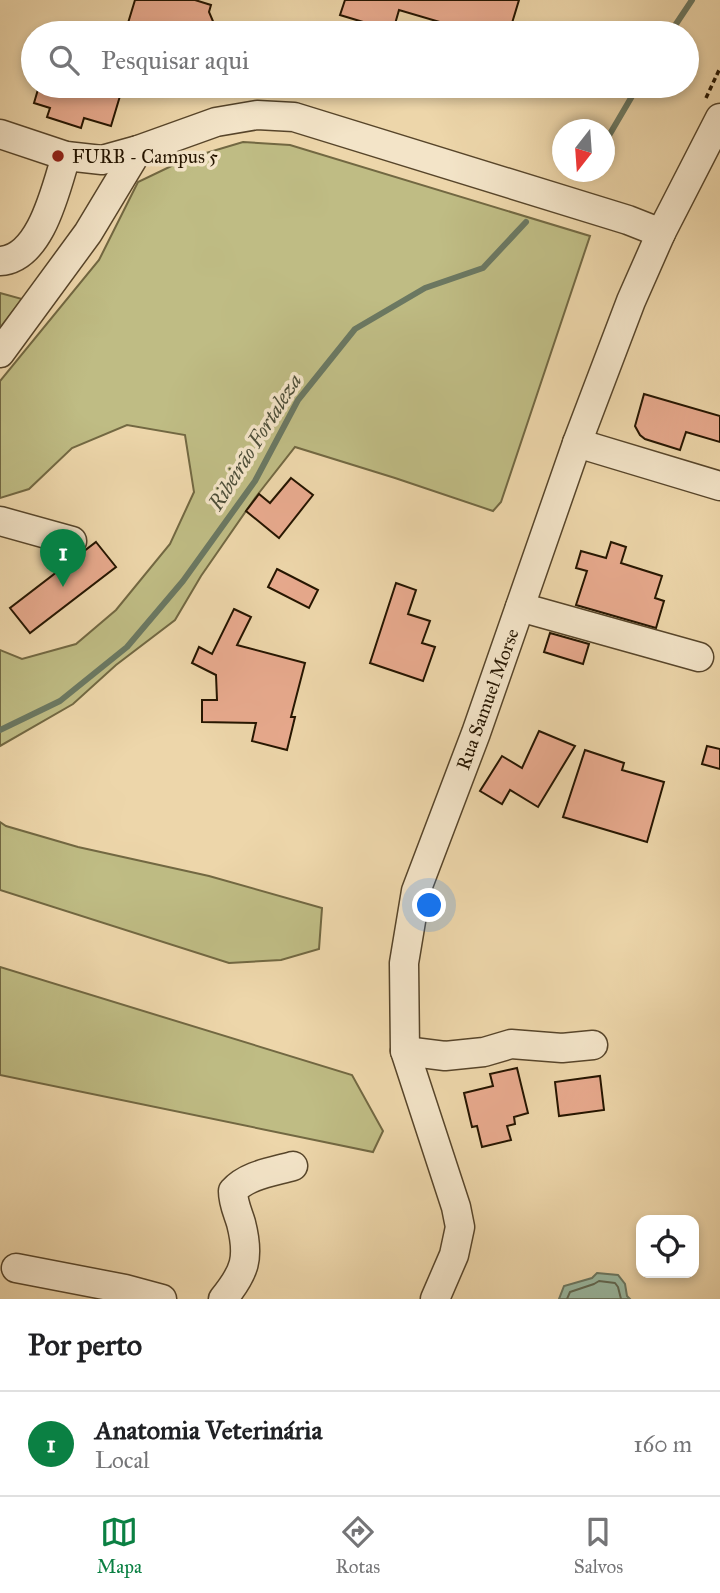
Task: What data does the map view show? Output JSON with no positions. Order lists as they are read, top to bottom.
{
  "streets": {
    "street": ["Rua Samuel Morse"]
  },
  "water": ["Ribeirão Fortaleza"],
  "places": ["FURB - Campus 5"],
  "north": "bottom",
  "page": {
    "search": "Pesquisar aqui",
    "pins": "1",
    "heading": "Por perto",
    "list": [
      {
        "mark": "1",
        "name": "Anatomia Veterinária",
        "note": "Local",
        "value": "160 m"
      }
    ],
    "nav": ["Mapa", "Rotas", "Salvos"]
  }
}
